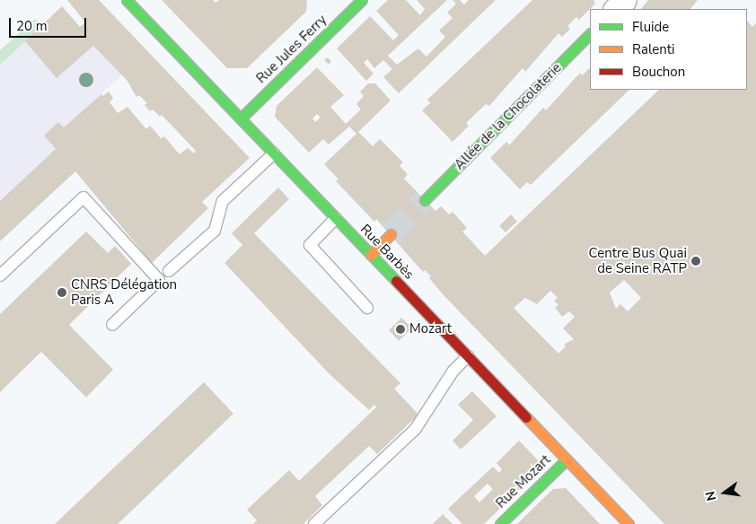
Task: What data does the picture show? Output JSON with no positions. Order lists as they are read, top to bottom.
{
  "streets": {
    "main road": [
      "Rue Jules Ferry",
      "Allée de la Chocolaterie",
      "Rue Barbès",
      "Rue Mozart"
    ]
  },
  "crossings": [
    ["Rue Jules Ferry", "Rue Barbès"],
    ["Rue Barbès", "Rue Mozart"]
  ],
  "places": ["Centre Bus Quai de Seine RATP", "CNRS Délégation Paris A", "Mozart"],
  "legend": ["Fluide", "Ralenti", "Bouchon"],
  "scale_bar": "20 m",
  "north": "left"
}
